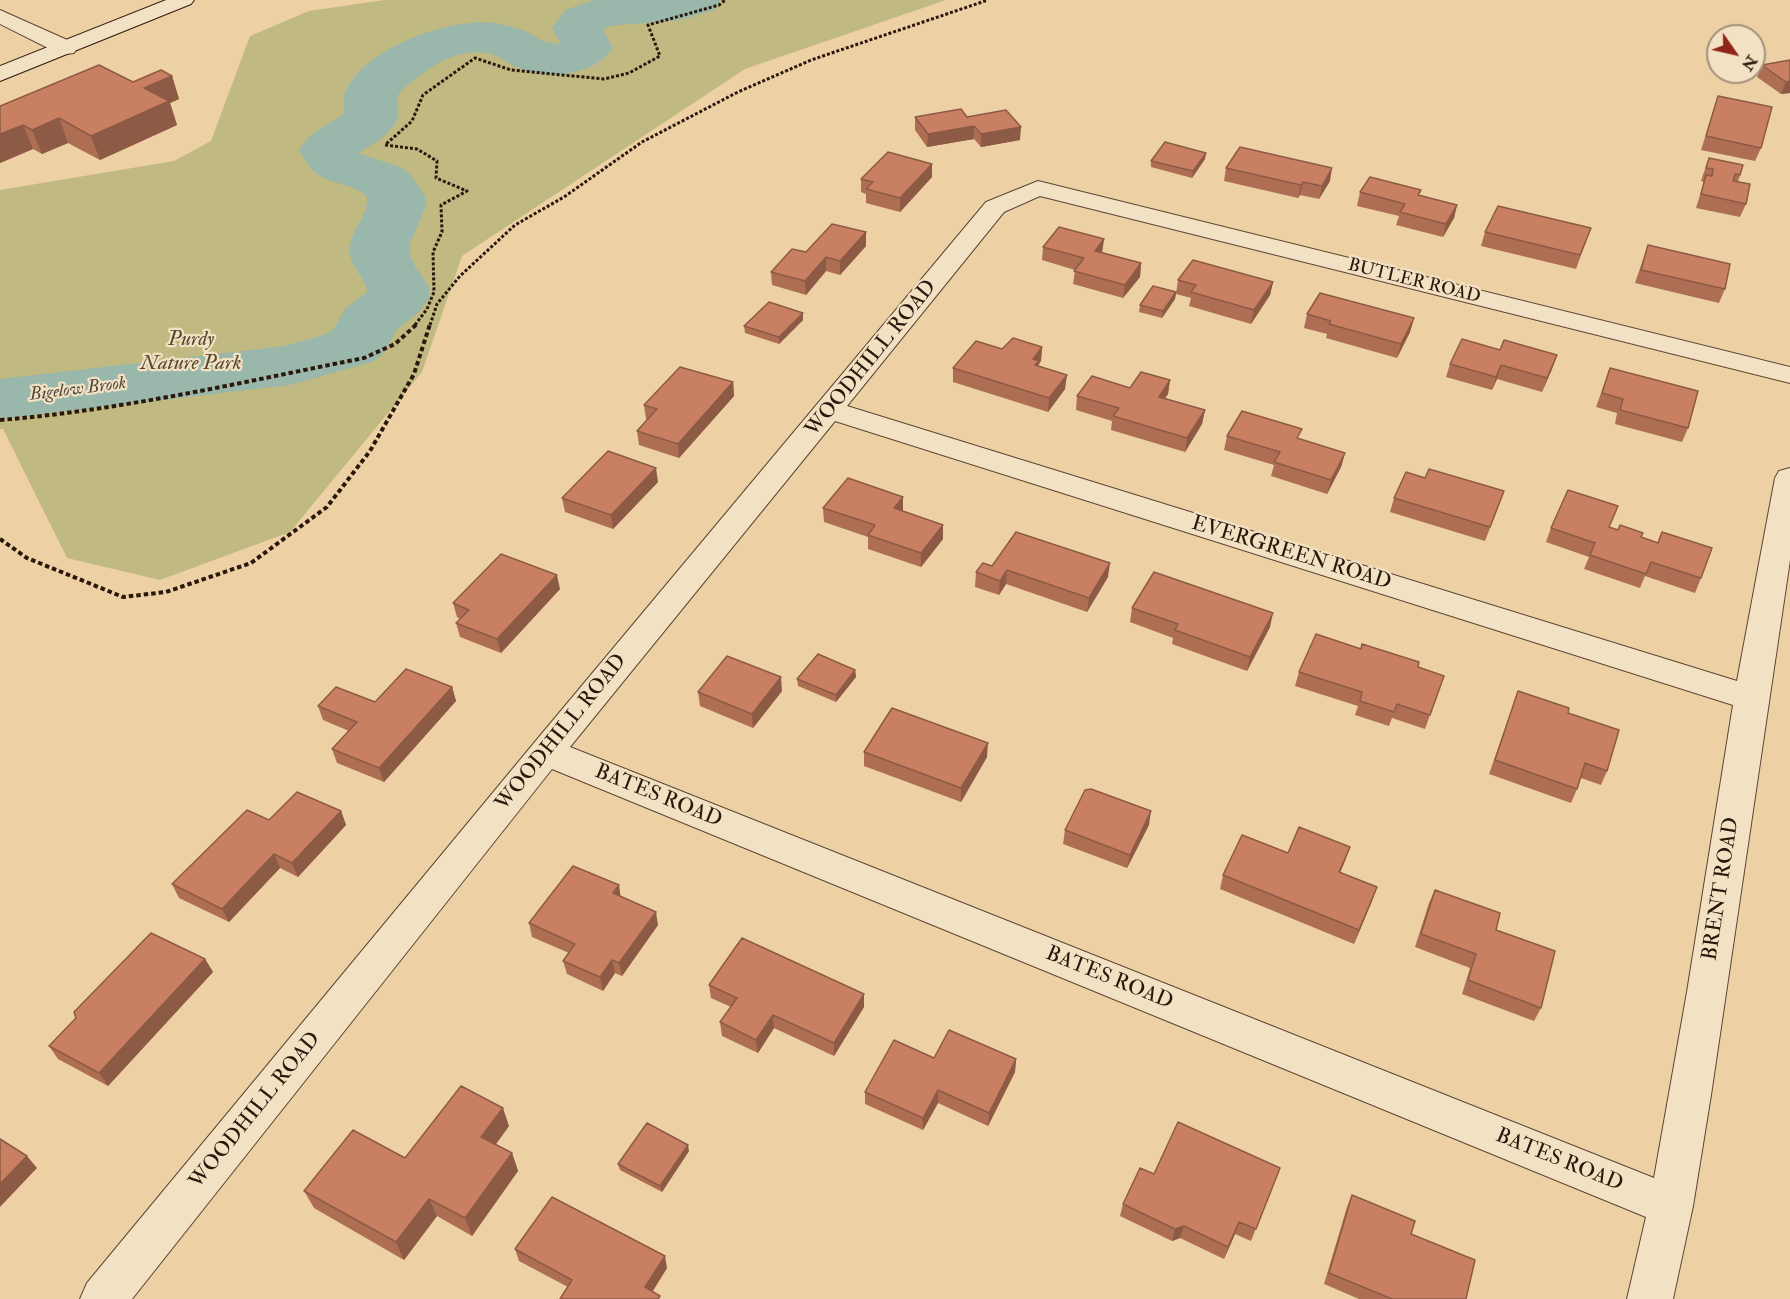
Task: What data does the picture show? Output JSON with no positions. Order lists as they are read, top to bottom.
{
  "streets": {
    "street": [
      "BUTLER ROAD",
      "WOODHILL ROAD",
      "EVERGREEN ROAD",
      "BATES ROAD",
      "BRENT ROAD"
    ]
  },
  "crossings": [
    ["BUTLER ROAD", "WOODHILL ROAD"],
    ["WOODHILL ROAD", "EVERGREEN ROAD"],
    ["WOODHILL ROAD", "BATES ROAD"],
    ["EVERGREEN ROAD", "BRENT ROAD"],
    ["BATES ROAD", "BRENT ROAD"]
  ],
  "water": ["Bigelow Brook"],
  "parks": ["Purdy Nature Park"],
  "north": "bottom right"
}
